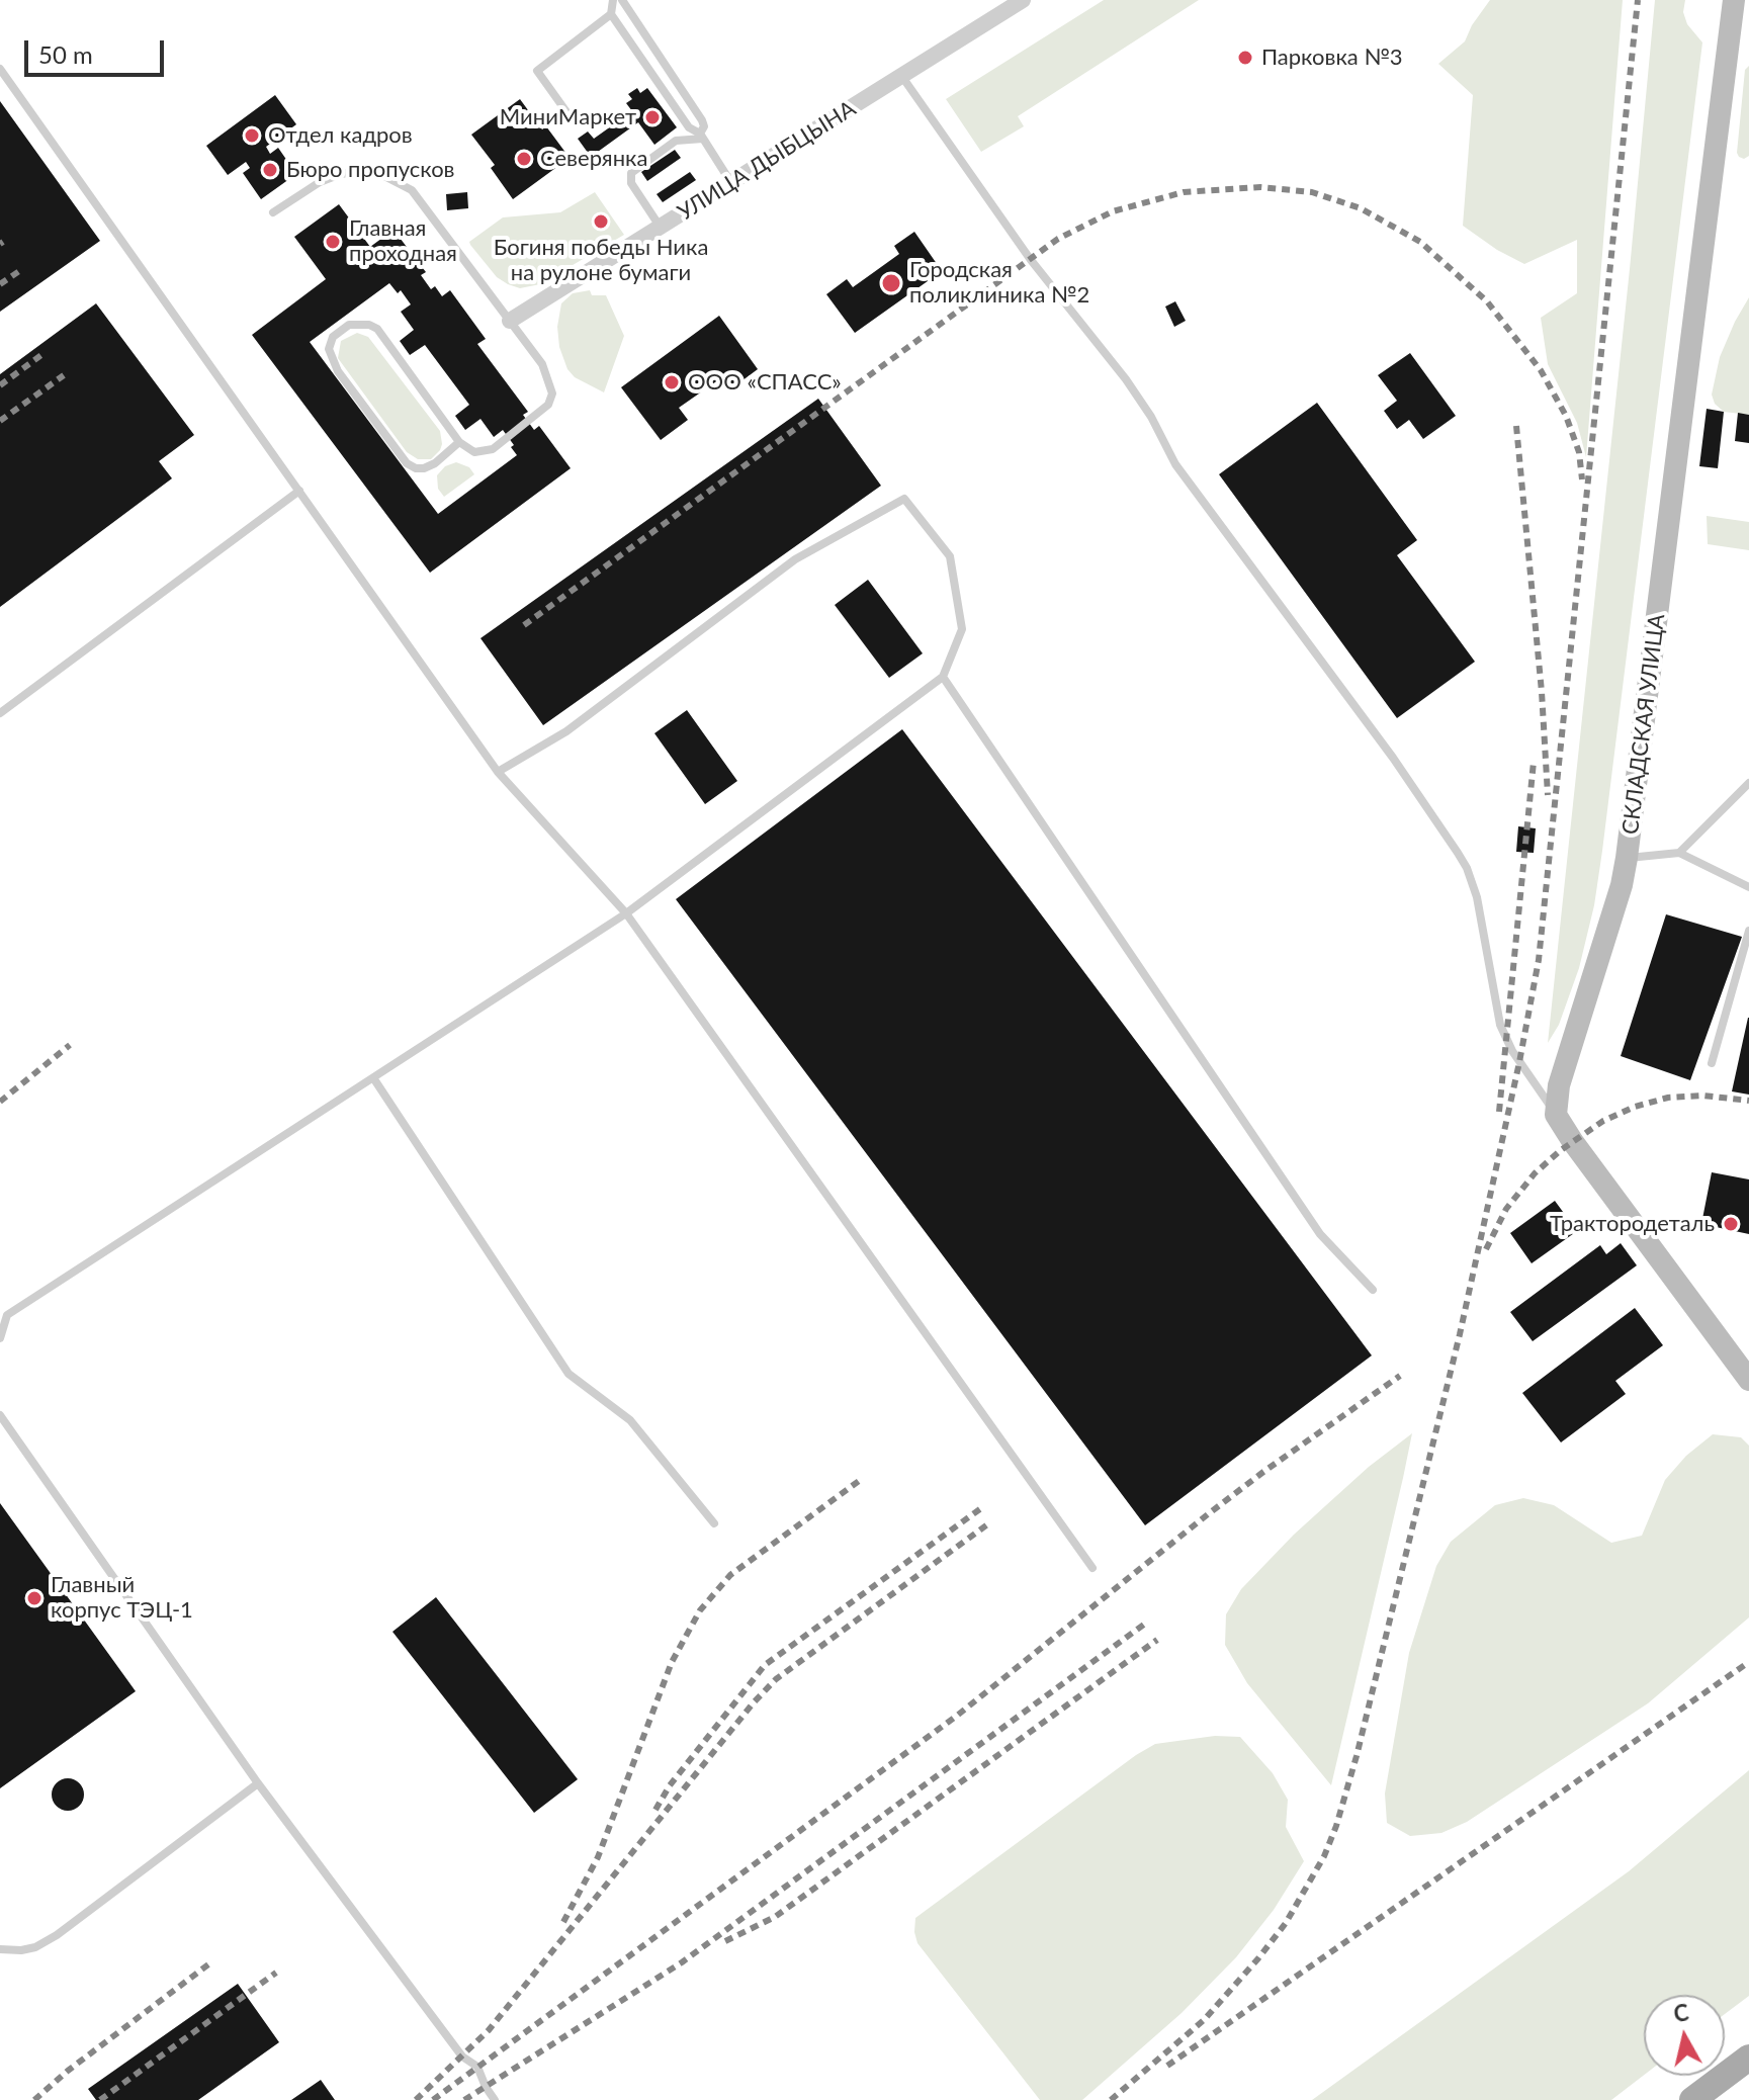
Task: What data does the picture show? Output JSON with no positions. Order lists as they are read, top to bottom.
{
  "streets": {
    "street": ["УЛИЦА ДЫБЦЫНА", "СКЛАДСКАЯ УЛИЦА"]
  },
  "places": [
    "Парковка №3",
    "MиниMаркет",
    "Отдел кадров",
    "Северянка",
    "Бюро пропусков",
    "Богиня победы Ника на рулоне бумаги",
    "Главная проходная",
    "Городская поликлиника №2",
    "ООО «СПАСС»",
    "Трактородеталь",
    "Главный корпус ТЭЦ-1"
  ],
  "scale_bar": "50 m",
  "north": "top"
}
